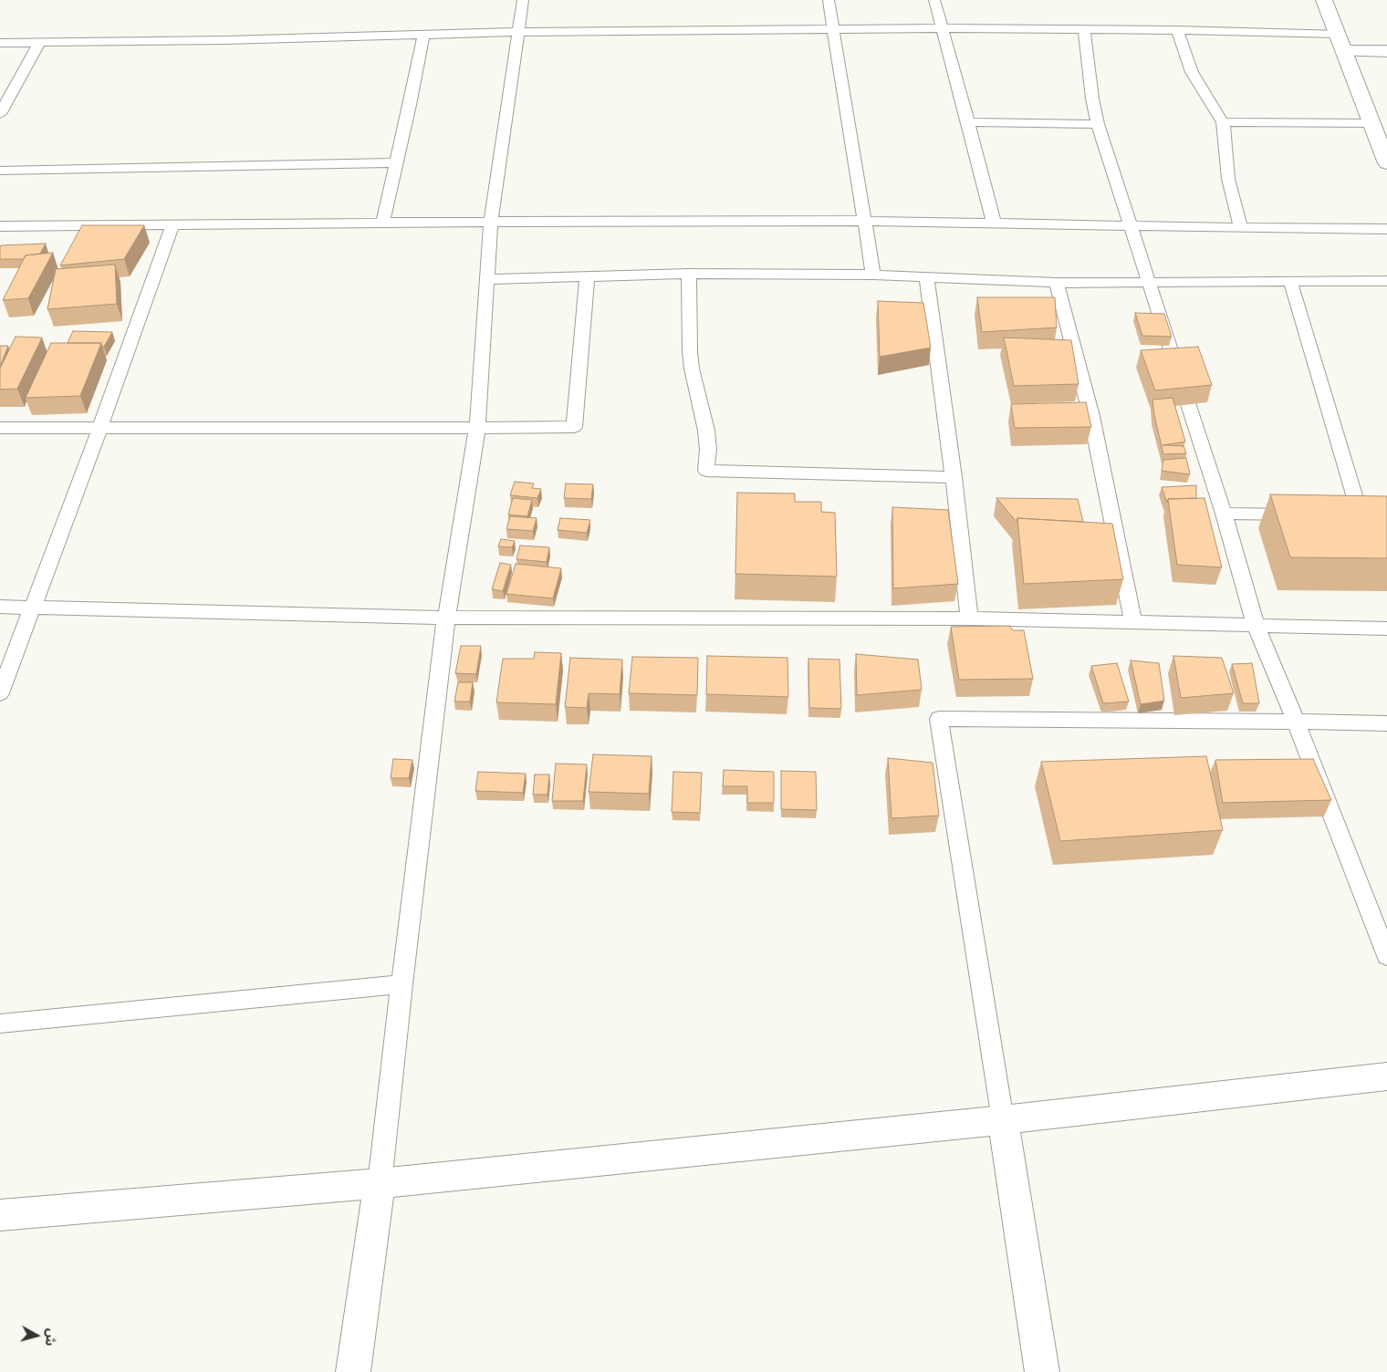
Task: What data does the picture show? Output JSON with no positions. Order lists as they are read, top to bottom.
{
  "north": "right"
}
